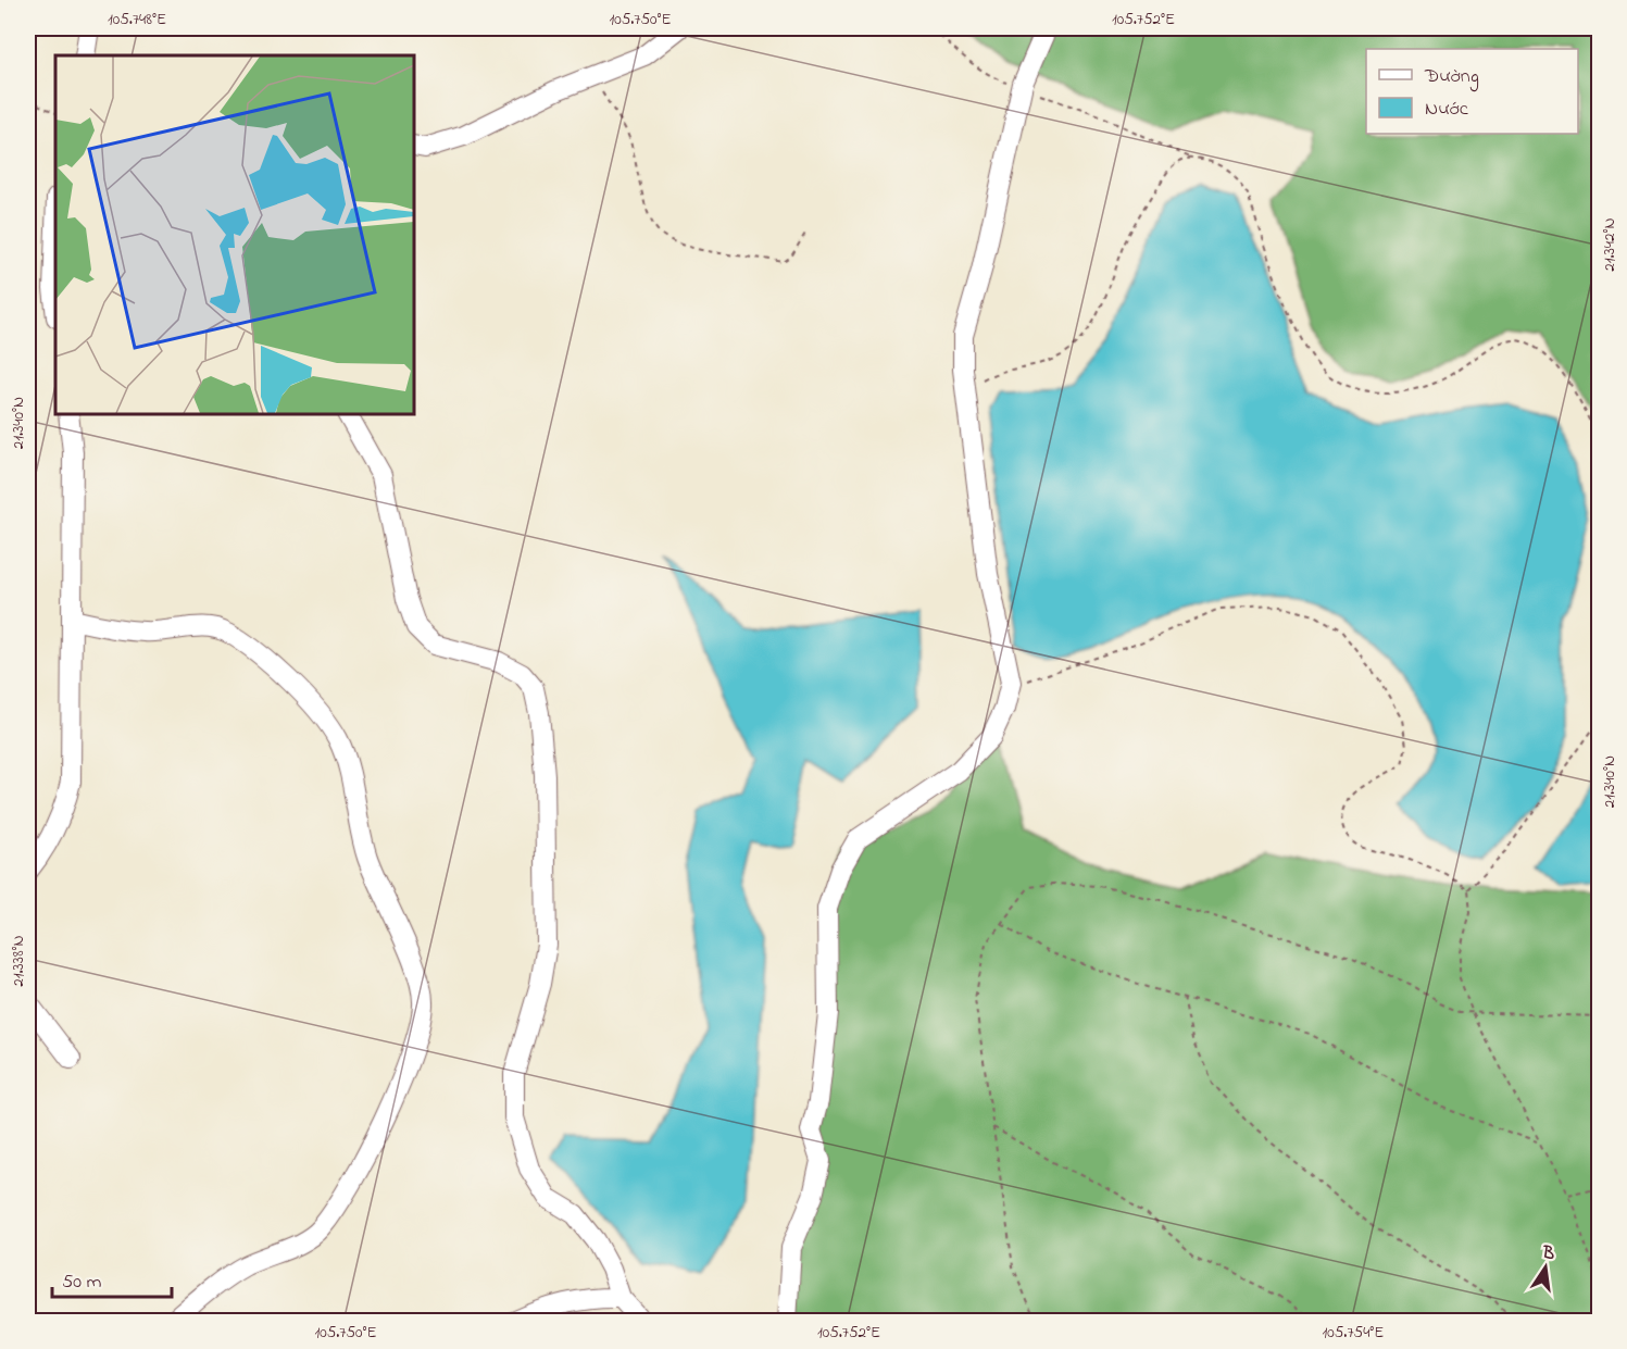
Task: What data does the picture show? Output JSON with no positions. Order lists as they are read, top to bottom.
{
  "legend": ["Đường", "Nước"],
  "scale_bar": "50 m",
  "north": "top",
  "coordinates": [
    "105.748°E",
    "105.750°E",
    "105.752°E",
    "21.342°N",
    "21.340°N",
    "21.338°N",
    "105.754°E"
  ]
}
